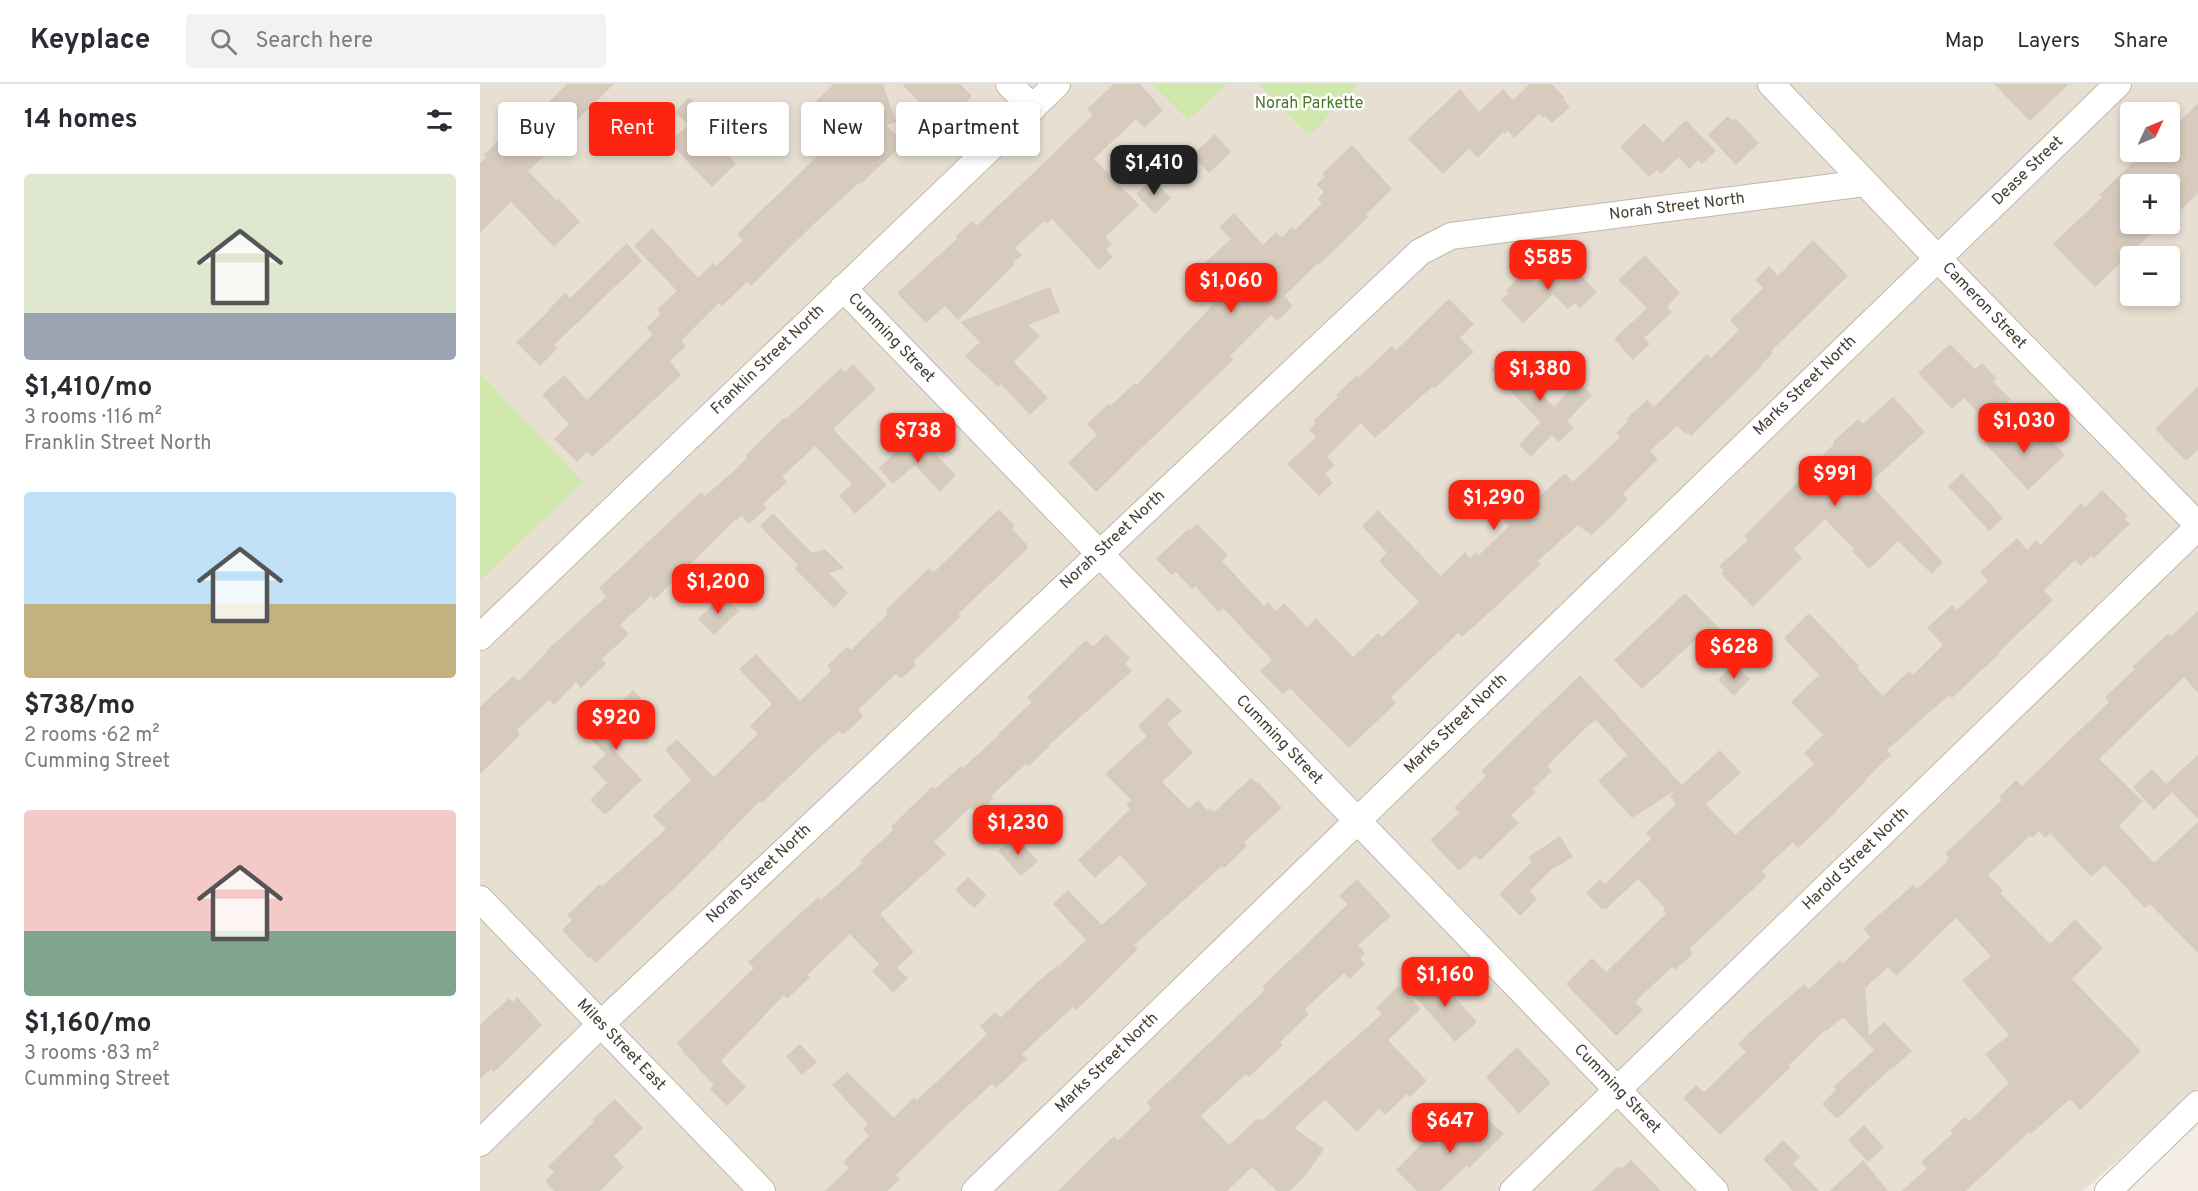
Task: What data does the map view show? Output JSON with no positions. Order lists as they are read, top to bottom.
{
  "streets": {
    "street": [
      "Dease Street",
      "Norah Street North",
      "Cameron Street",
      "Cumming Street",
      "Franklin Street North",
      "Marks Street North",
      "Harold Street North",
      "Miles Street East"
    ]
  },
  "crossings": [
    ["Dease Street", "Cameron Street"],
    ["Dease Street", "Marks Street North"],
    ["Norah Street North", "Cameron Street"],
    ["Norah Street North", "Cumming Street"],
    ["Norah Street North", "Miles Street East"],
    ["Cameron Street", "Marks Street North"],
    ["Cameron Street", "Harold Street North"],
    ["Cumming Street", "Franklin Street North"],
    ["Cumming Street", "Marks Street North"],
    ["Cumming Street", "Harold Street North"]
  ],
  "parks": ["Norah Parkette"],
  "north": "top right",
  "page": {
    "header": "Keyplace",
    "search": "Search here",
    "nav": ["Map", "Layers", "Share"],
    "heading": "14 homes",
    "map_buttons": ["+", "−"],
    "chip": [
      "Buy",
      "Rent",
      "Filters",
      "New",
      "Apartment"
    ],
    "price": [
      "$1,410",
      "$585",
      "$1,060",
      "$1,380",
      "$1,030",
      "$738",
      "$991",
      "$1,290",
      "$1,200",
      "$628",
      "$920",
      "$1,230",
      "$1,160",
      "$647"
    ],
    "list": [
      {
        "name": "$1,410/mo",
        "note": "3 rooms · 116 m² · Franklin Street North"
      },
      {
        "name": "$738/mo",
        "note": "2 rooms · 62 m² · Cumming Street"
      },
      {
        "name": "$1,160/mo",
        "note": "3 rooms · 83 m² · Cumming Street"
      }
    ]
  }
}
